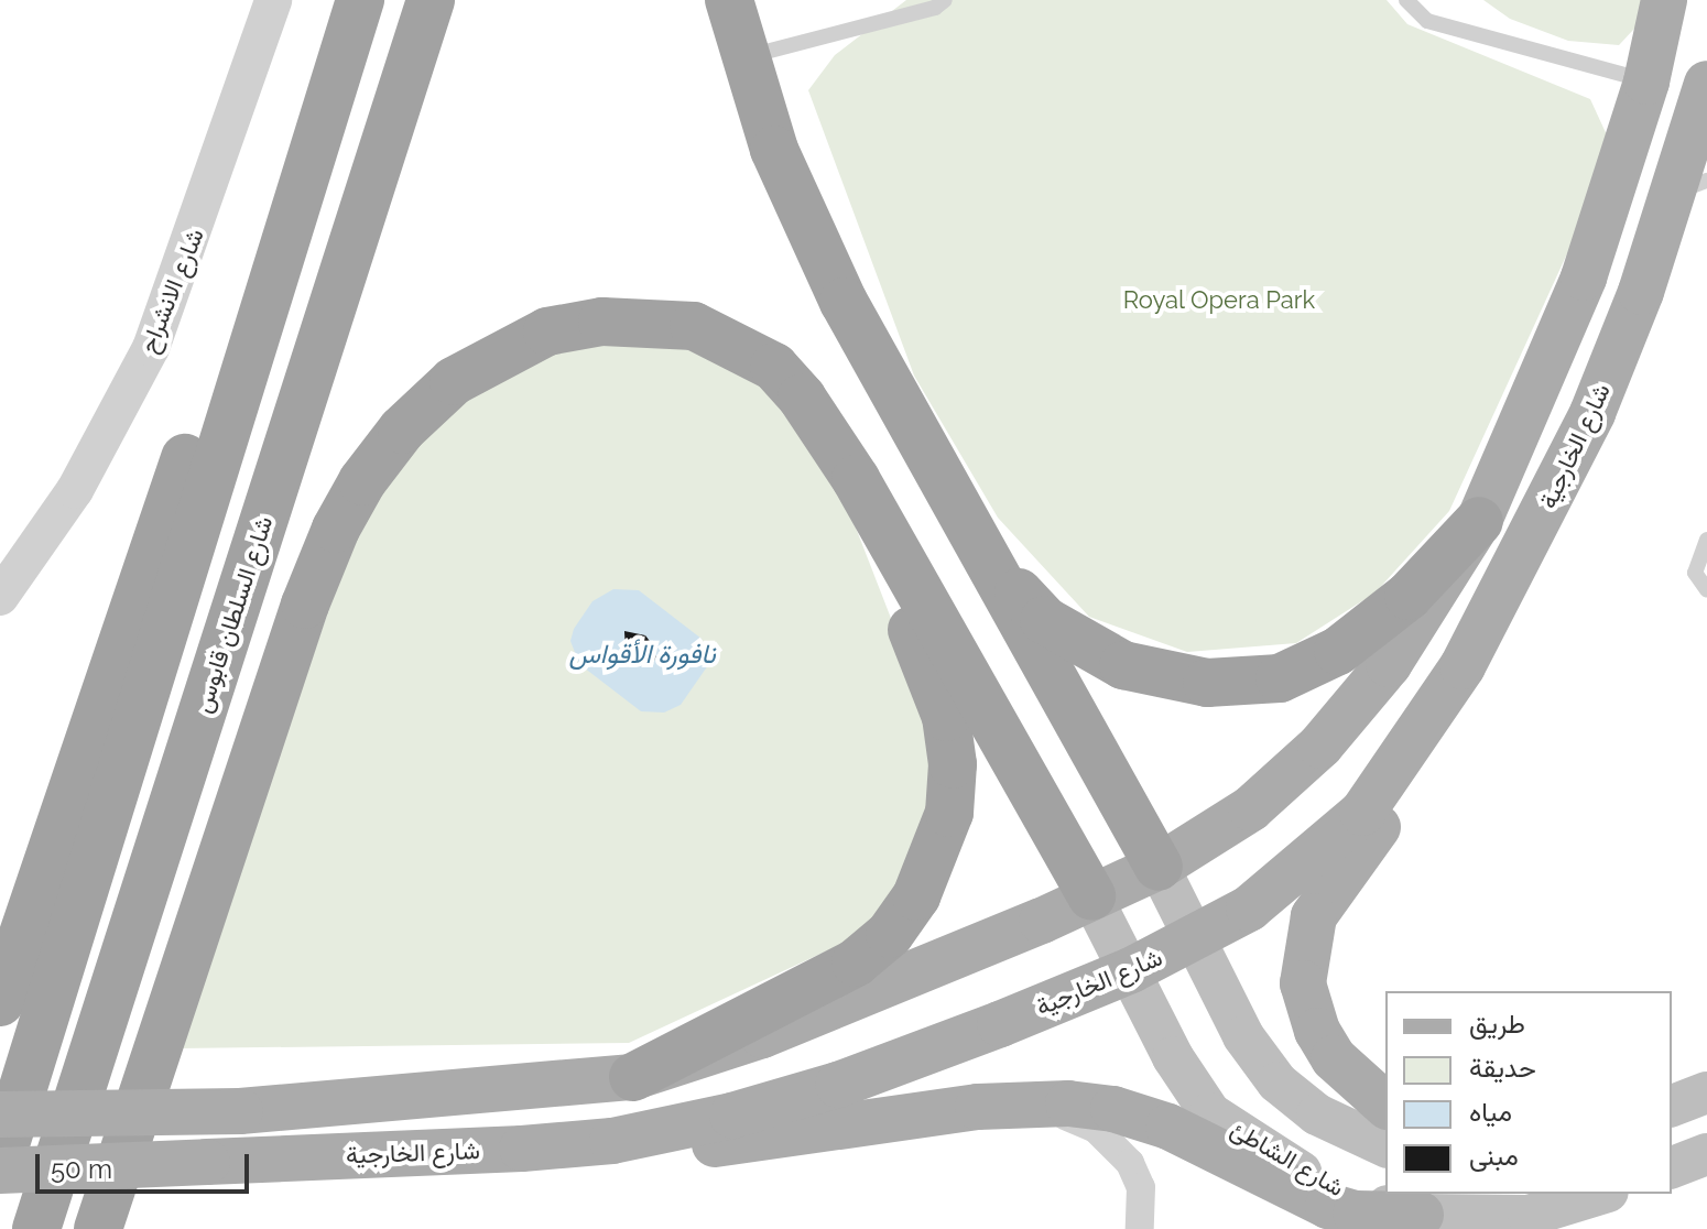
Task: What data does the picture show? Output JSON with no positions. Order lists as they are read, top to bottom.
{
  "streets": {
    "highway": ["شارع السلطان قابوس"],
    "main road": ["شارع الخارجية", "شارع الشاطئ"],
    "street": ["شارع الانشراح"]
  },
  "crossings": [
    ["شارع الخارجية", "شارع الشاطئ"]
  ],
  "water": ["نافورة الأقواس"],
  "parks": ["Royal Opera Park"],
  "legend": [
    "طريق",
    "حديقة",
    "مياه",
    "مبنى"
  ],
  "scale_bar": "50 m"
}
